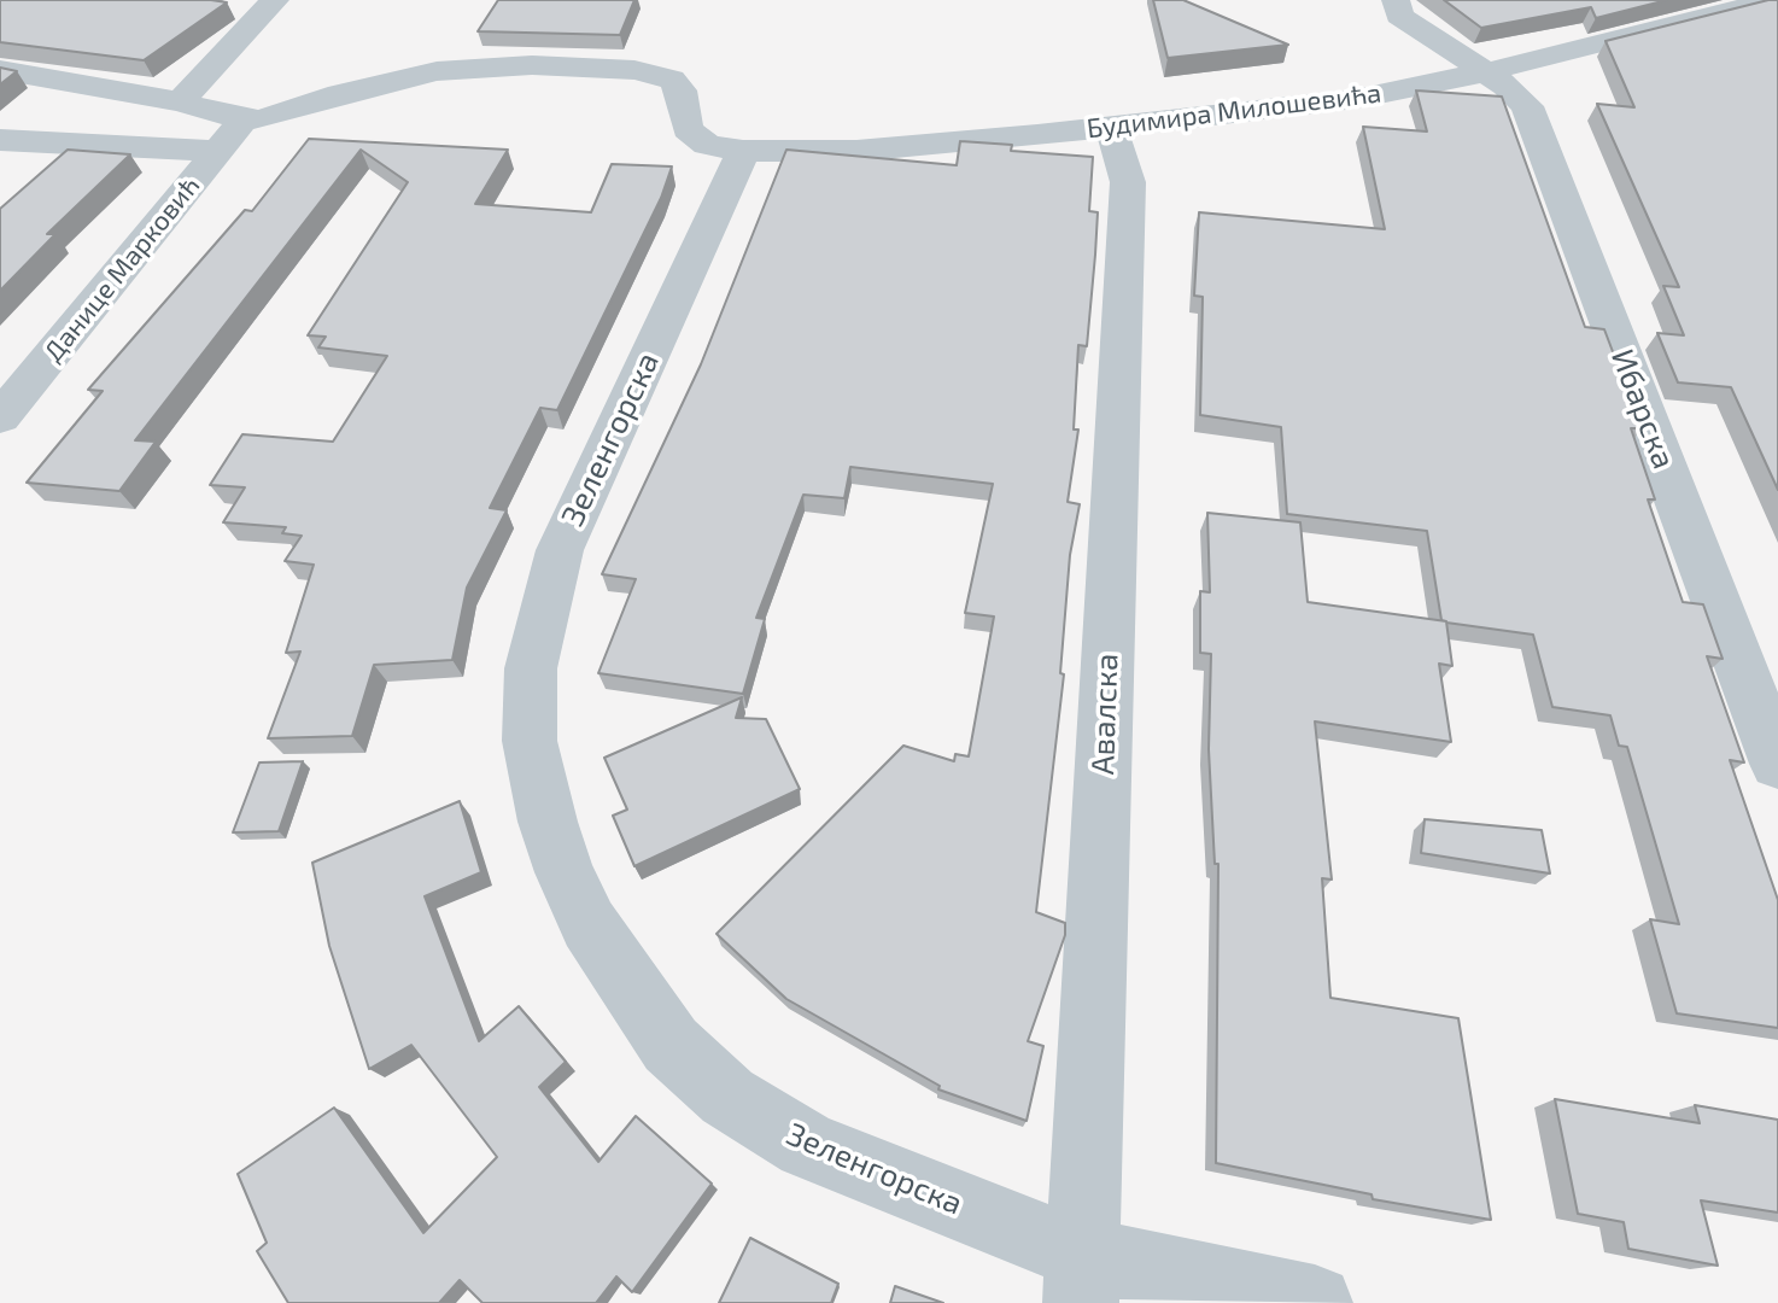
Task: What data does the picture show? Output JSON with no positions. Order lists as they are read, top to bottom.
{
  "streets": {
    "street": [
      "Будимира Милошевића",
      "Данице Марковић",
      "Ибарска",
      "Зеленгорска",
      "Авалска"
    ]
  },
  "crossings": [
    ["Будимира Милошевића", "Данице Марковић"],
    ["Будимира Милошевића", "Ибарска"],
    ["Будимира Милошевића", "Зеленгорска"],
    ["Будимира Милошевића", "Авалска"],
    ["Зеленгорска", "Авалска"]
  ]
}
